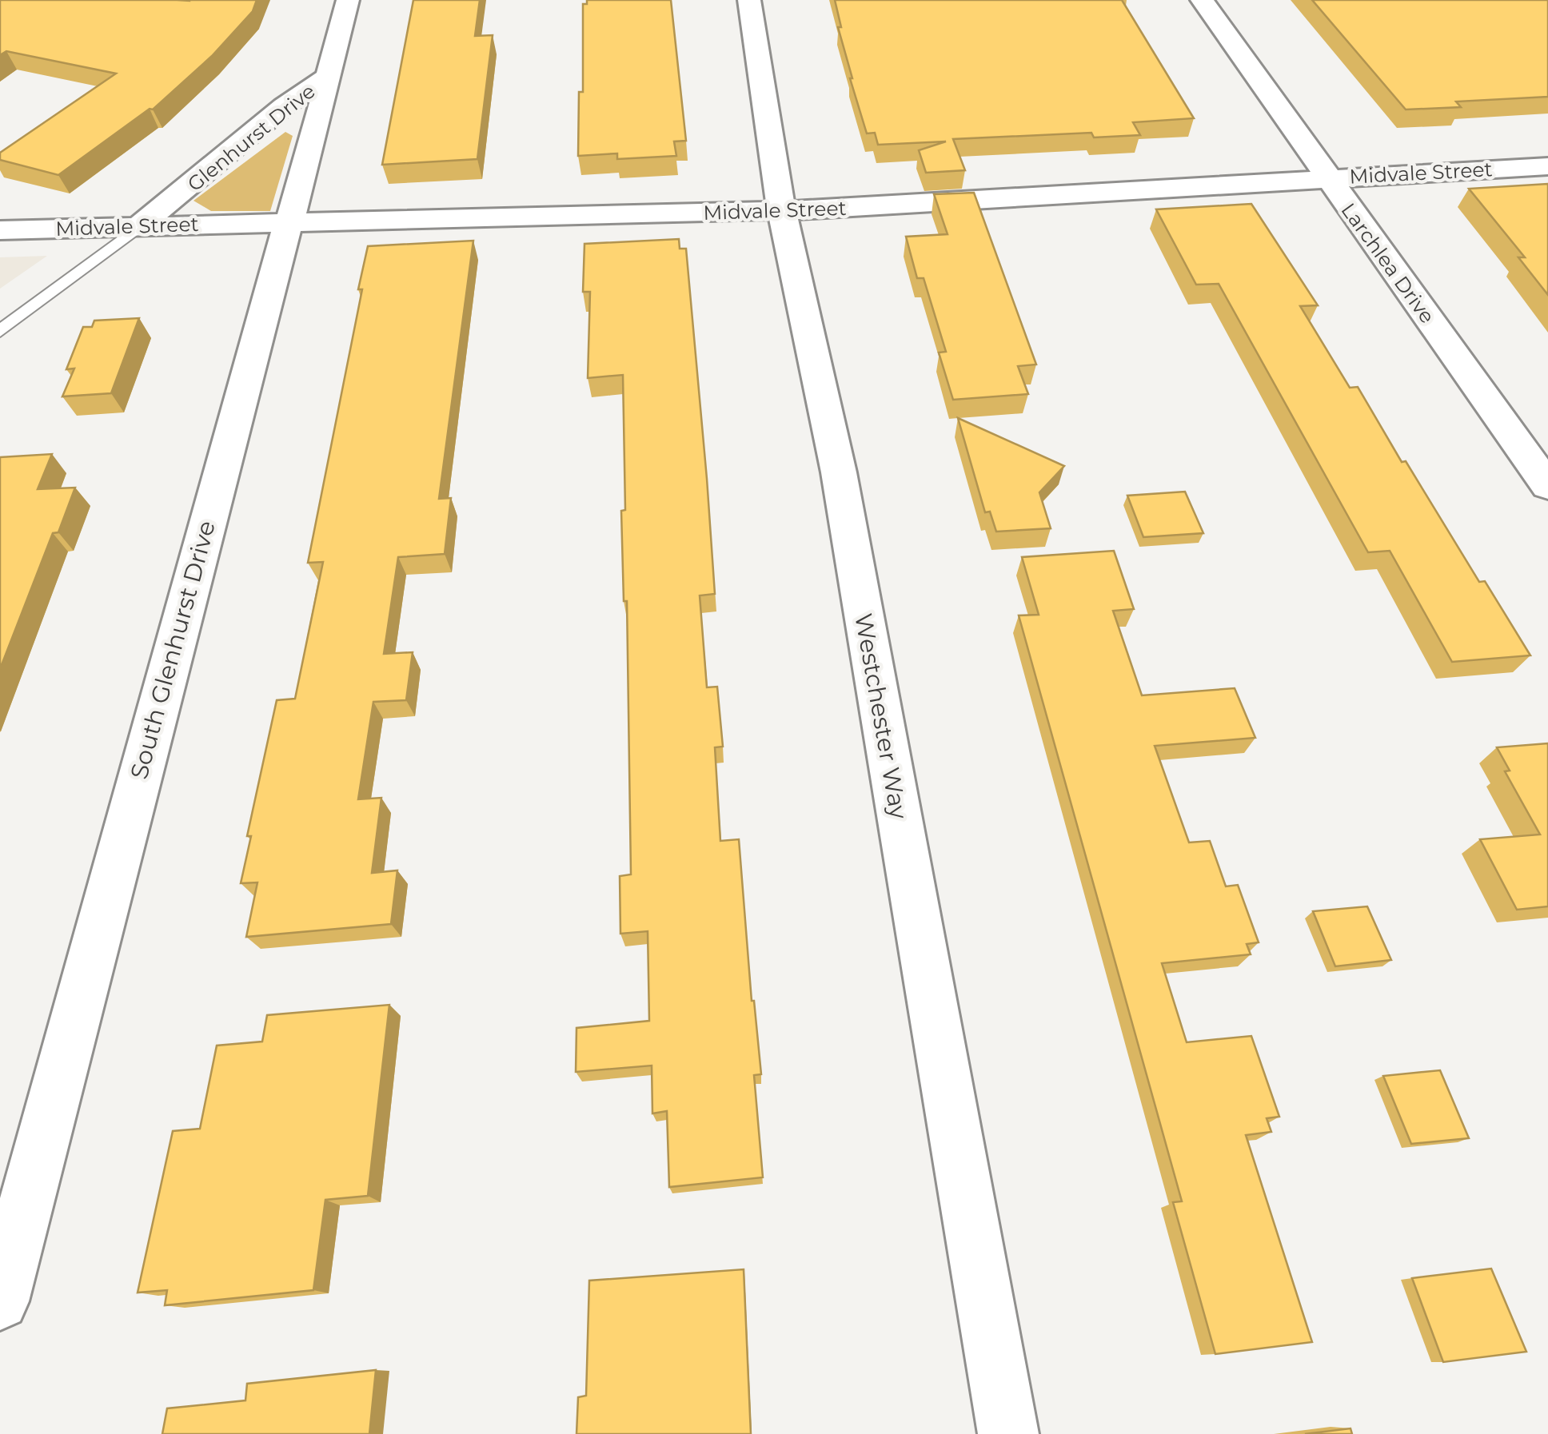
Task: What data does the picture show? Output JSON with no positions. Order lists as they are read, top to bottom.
{
  "streets": {
    "street": [
      "Glenhurst Drive",
      "Midvale Street",
      "Larchlea Drive",
      "South Glenhurst Drive",
      "Westchester Way"
    ]
  },
  "crossings": [
    ["Glenhurst Drive", "Midvale Street"],
    ["Glenhurst Drive", "South Glenhurst Drive"],
    ["Midvale Street", "Larchlea Drive"],
    ["Midvale Street", "South Glenhurst Drive"],
    ["Midvale Street", "Westchester Way"]
  ]
}
